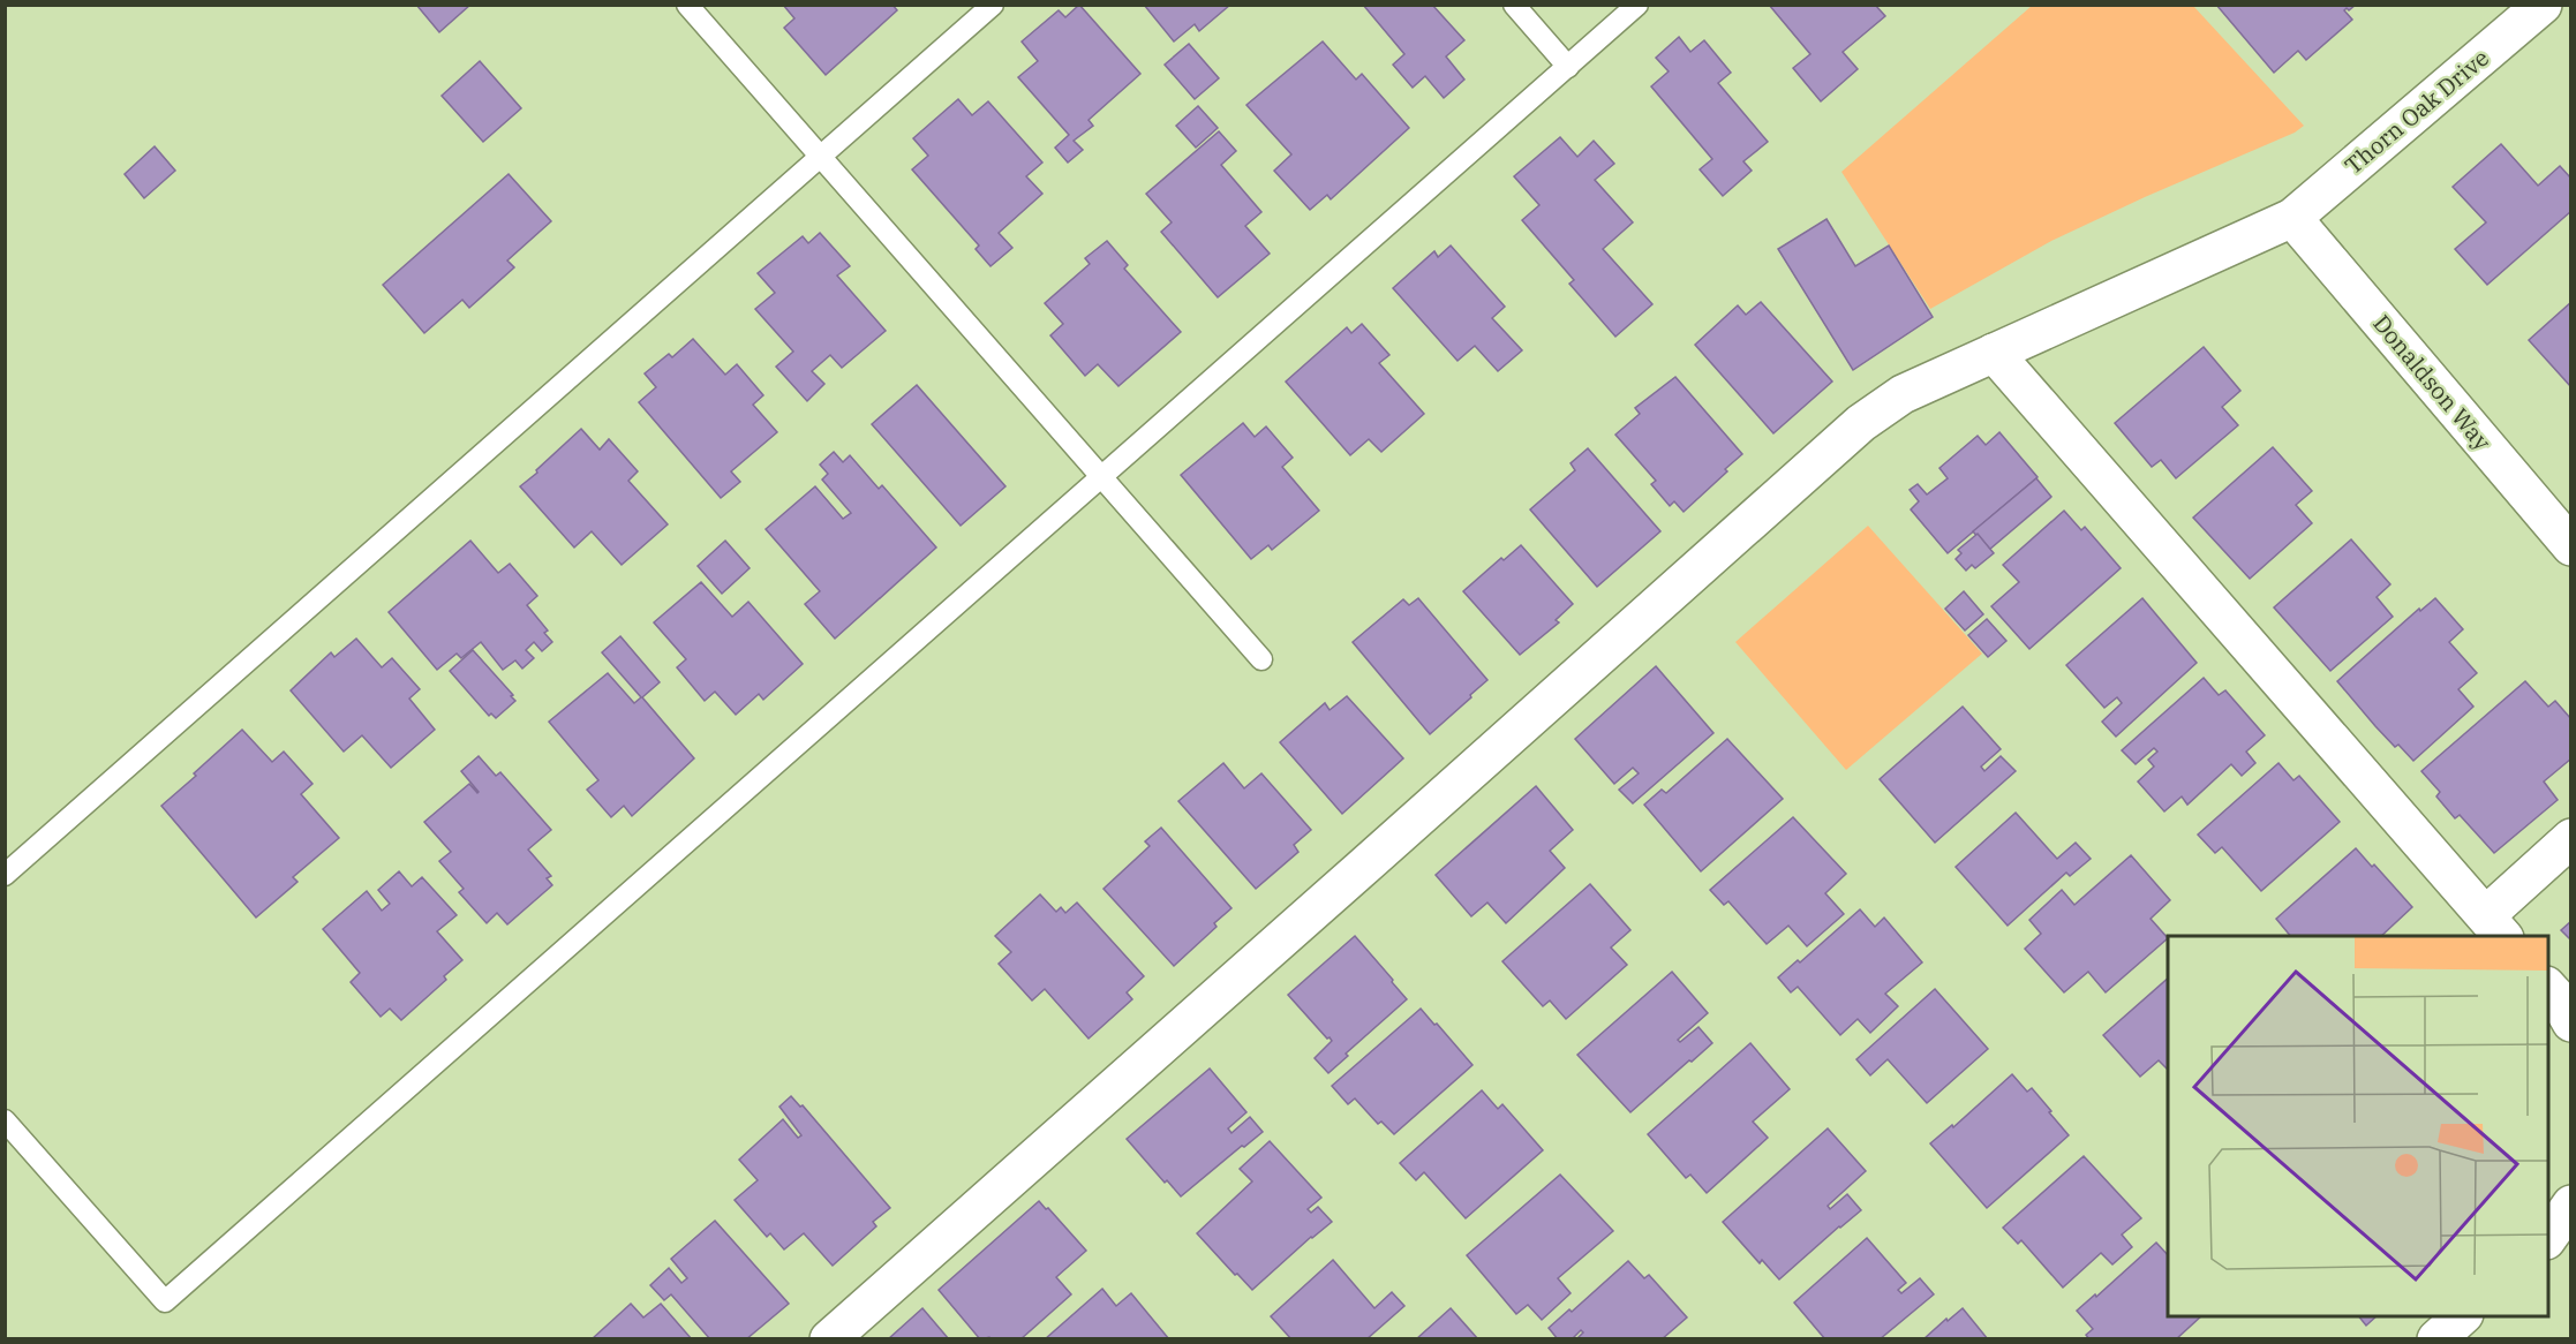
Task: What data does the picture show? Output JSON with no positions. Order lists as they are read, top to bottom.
{
  "streets": {
    "street": ["Thorn Oak Drive", "Donaldson Way"]
  },
  "crossings": [
    ["Thorn Oak Drive", "Donaldson Way"]
  ]
}
